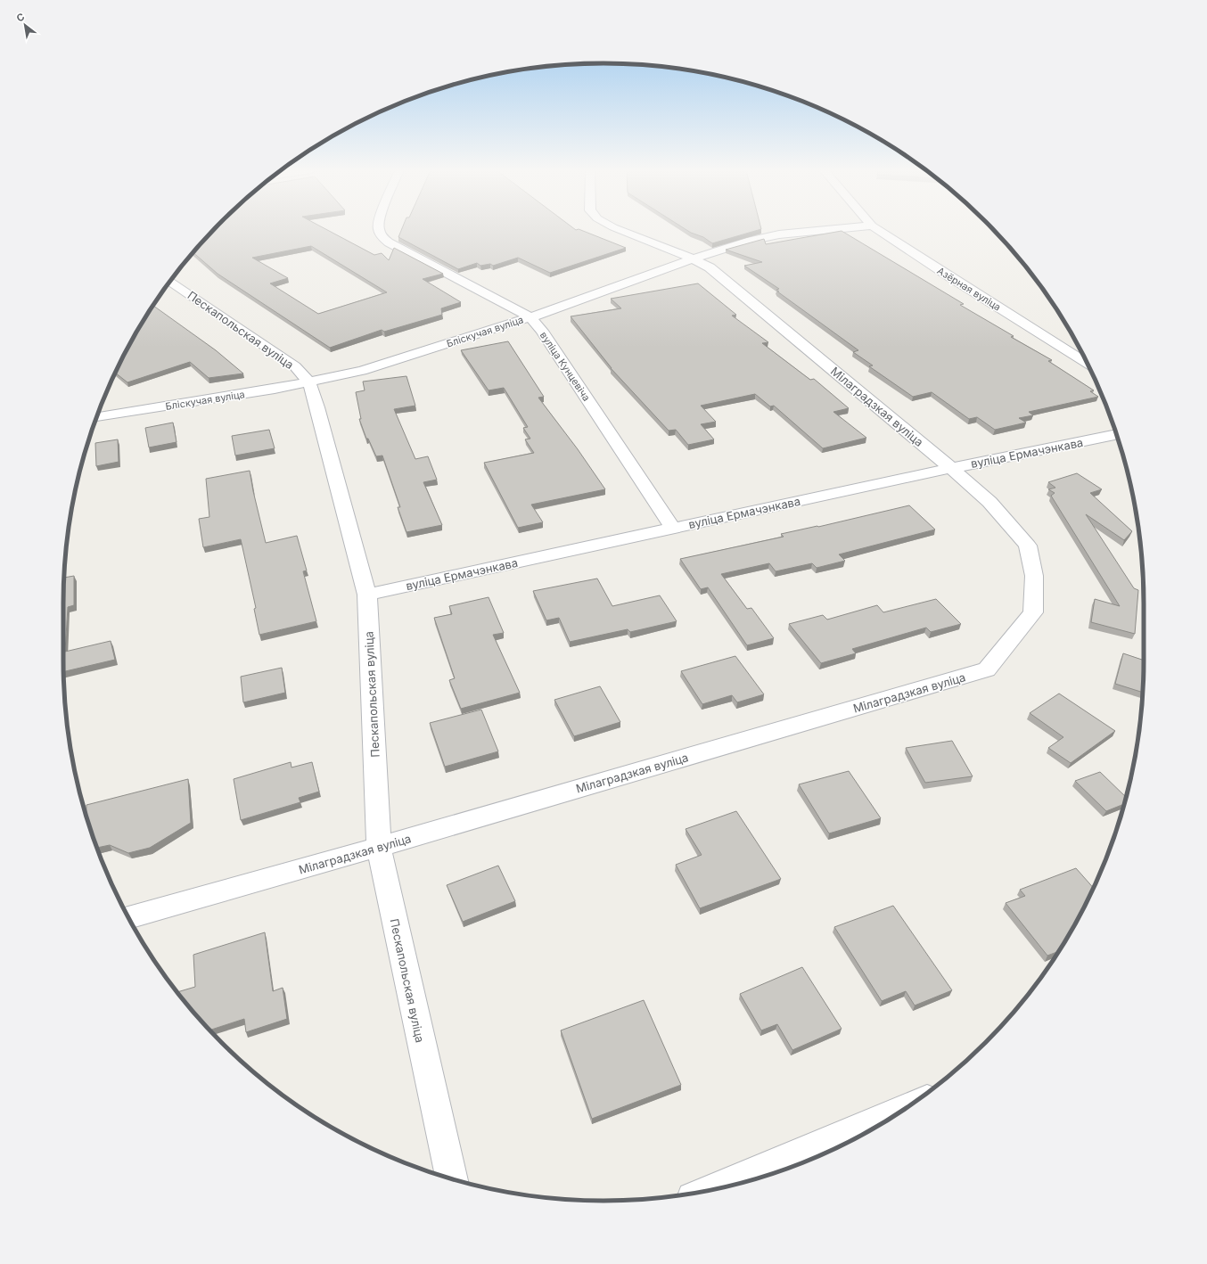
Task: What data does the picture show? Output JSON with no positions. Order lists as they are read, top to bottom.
{
  "streets": {
    "street": [
      "Азёрная вуліца",
      "Пескапольская вуліца",
      "Бліскучая вуліца",
      "вуліца Кунцевіча",
      "Мілаградзкая вуліца",
      "вуліца Ермачэнкава"
    ]
  },
  "crossings": [
    ["Пескапольская вуліца", "Бліскучая вуліца"],
    ["Пескапольская вуліца", "Мілаградзкая вуліца"],
    ["Пескапольская вуліца", "вуліца Ермачэнкава"],
    ["Бліскучая вуліца", "вуліца Кунцевіча"],
    ["Бліскучая вуліца", "Мілаградзкая вуліца"],
    ["вуліца Кунцевіча", "вуліца Ермачэнкава"],
    ["Мілаградзкая вуліца", "вуліца Ермачэнкава"]
  ],
  "north": "top left"
}
